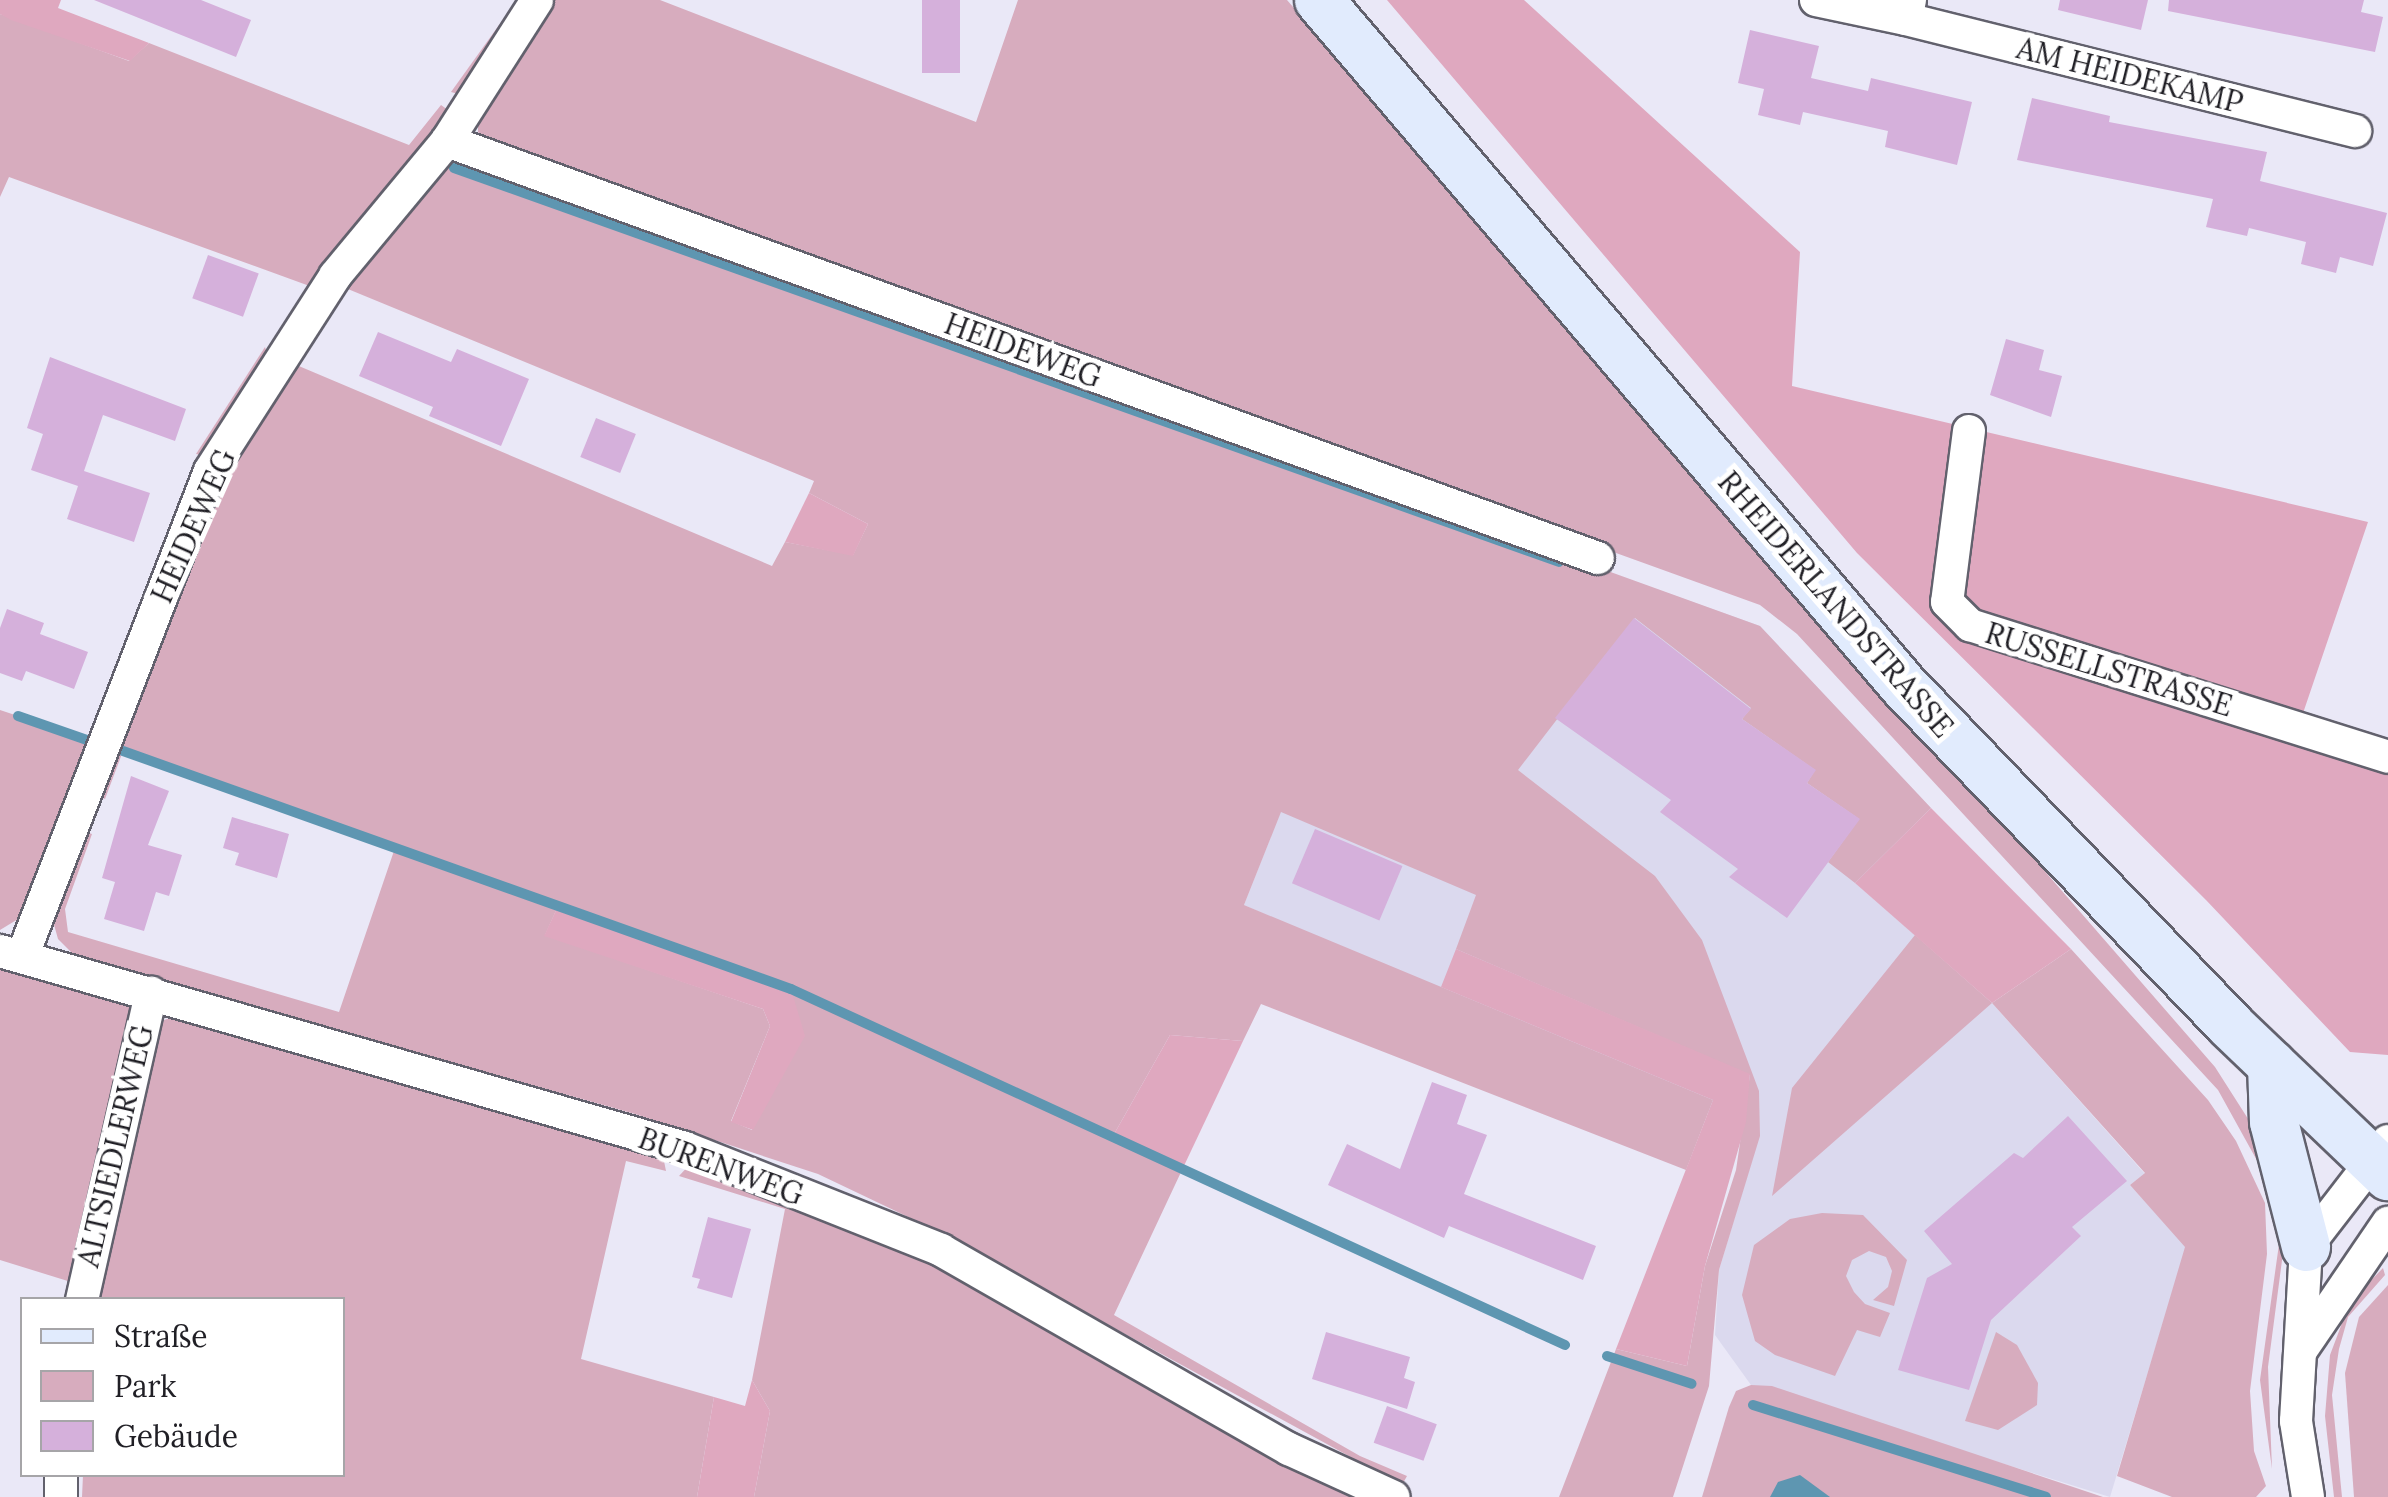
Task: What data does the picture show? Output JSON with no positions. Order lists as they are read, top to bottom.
{
  "streets": {
    "main road": ["RHEIDERLANDSTRASSE"],
    "street": [
      "AM HEIDEKAMP",
      "HEIDEWEG",
      "RUSSELLSTRASSE",
      "ALTSIEDLERWEG",
      "BURENWEG"
    ]
  },
  "crossings": [
    ["HEIDEWEG", "BURENWEG"],
    ["ALTSIEDLERWEG", "BURENWEG"]
  ],
  "legend": ["Straße", "Park", "Gebäude"]
}
